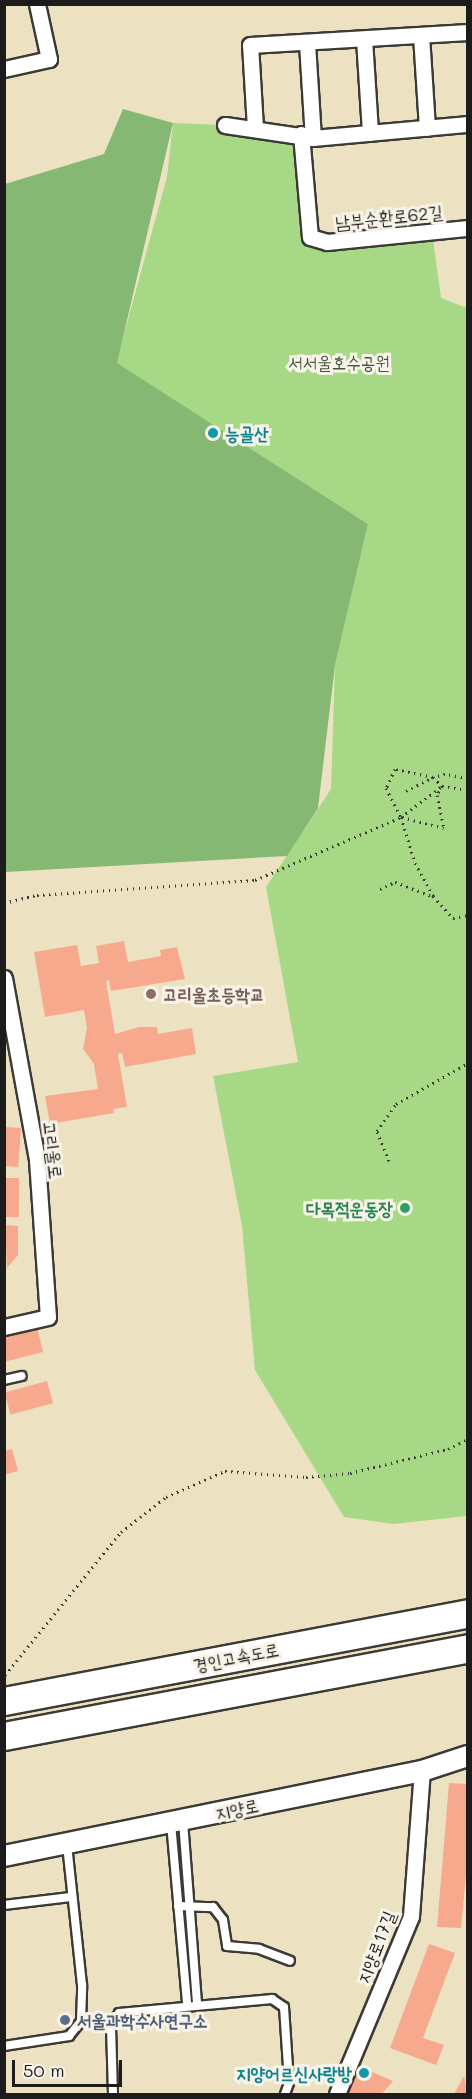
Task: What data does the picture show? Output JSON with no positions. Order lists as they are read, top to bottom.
{
  "streets": {
    "highway": ["경인고속도로"],
    "street": [
      "남부순환로62길",
      "고리울로",
      "지양로",
      "지양로17길"
    ]
  },
  "crossings": [
    ["지양로", "지양로17길"]
  ],
  "parks": ["서서울호수공원"],
  "places": [
    "능골산",
    "고리울초등학교",
    "다목적운동장",
    "서울과학수사연구소",
    "지양어르신사랑방"
  ],
  "scale_bar": "50 m"
}
